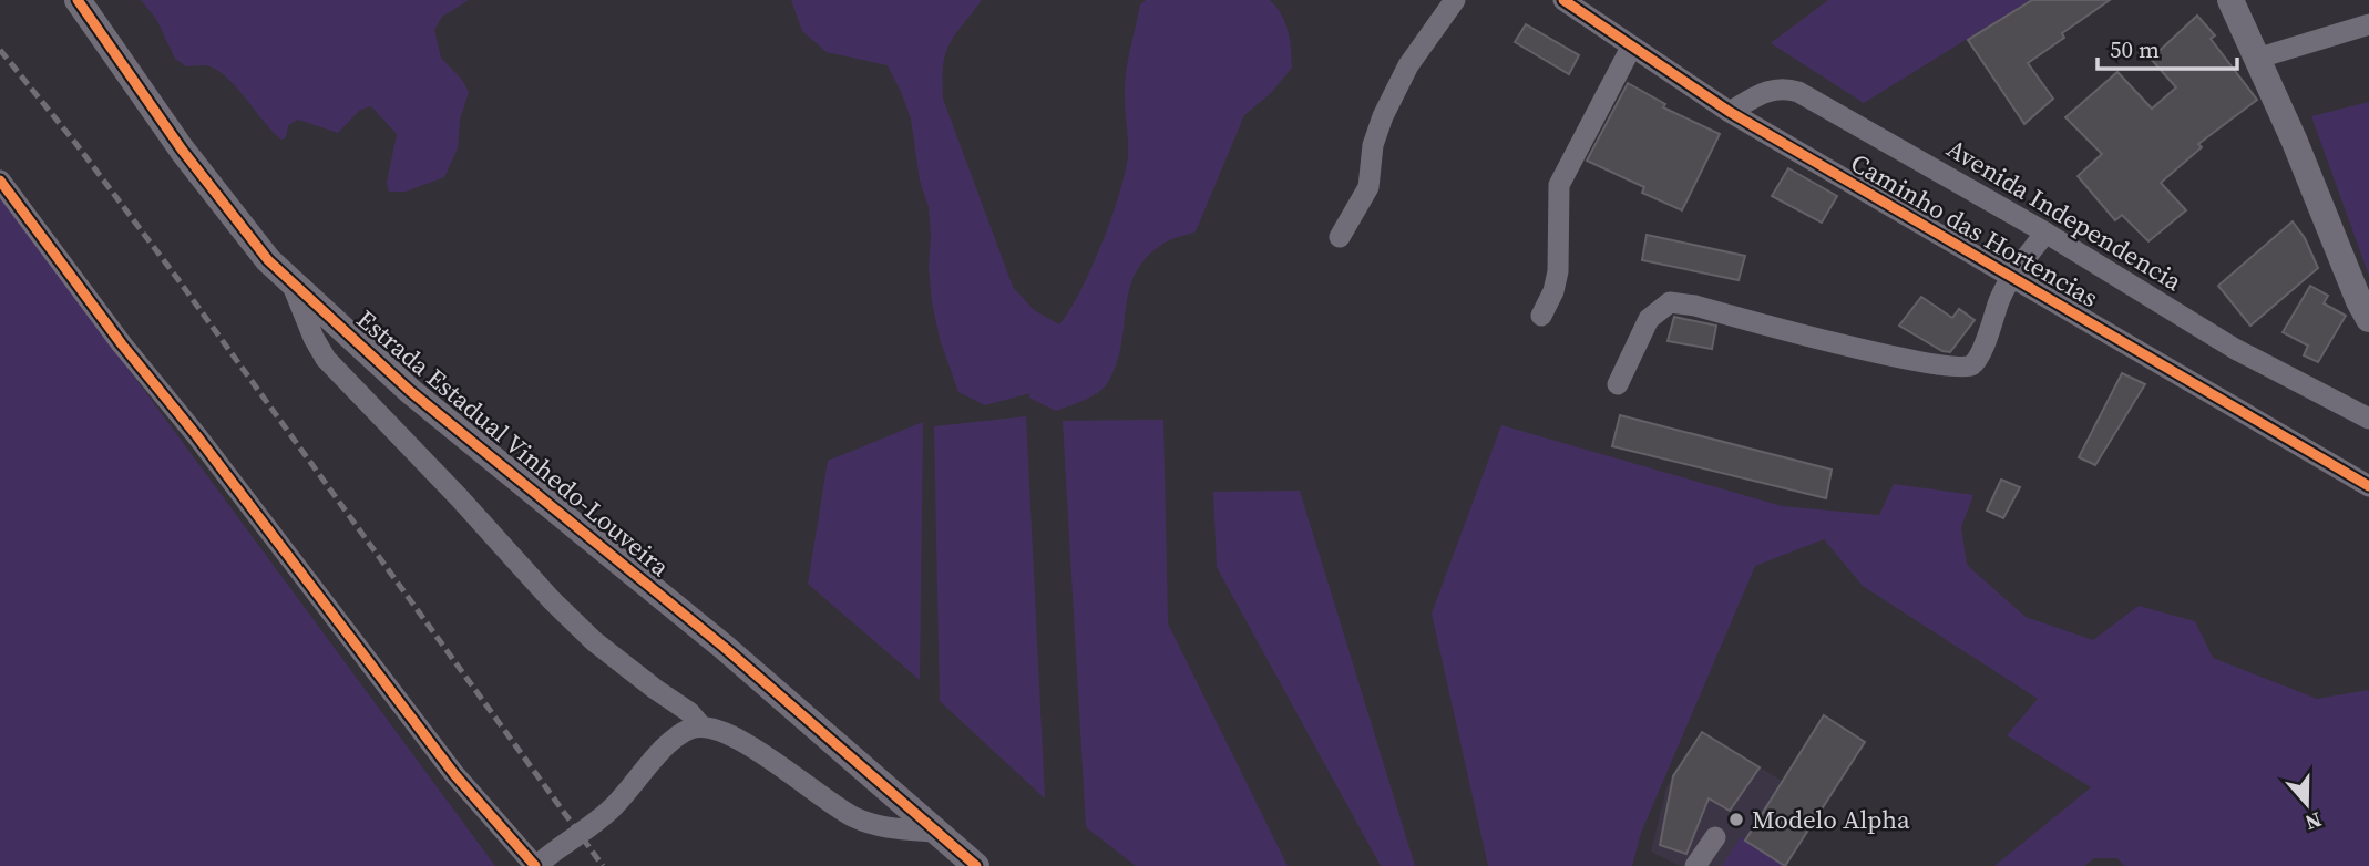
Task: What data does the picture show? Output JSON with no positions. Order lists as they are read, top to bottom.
{
  "streets": {
    "main road": ["Estrada Estadual Vinhedo-Louveira"],
    "street": ["Avenida Independencia", "Caminho das Hortencias"]
  },
  "crossings": [
    ["Avenida Independencia", "Caminho das Hortencias"]
  ],
  "places": ["Modelo Alpha"],
  "scale_bar": "50 m",
  "north": "bottom"
}
